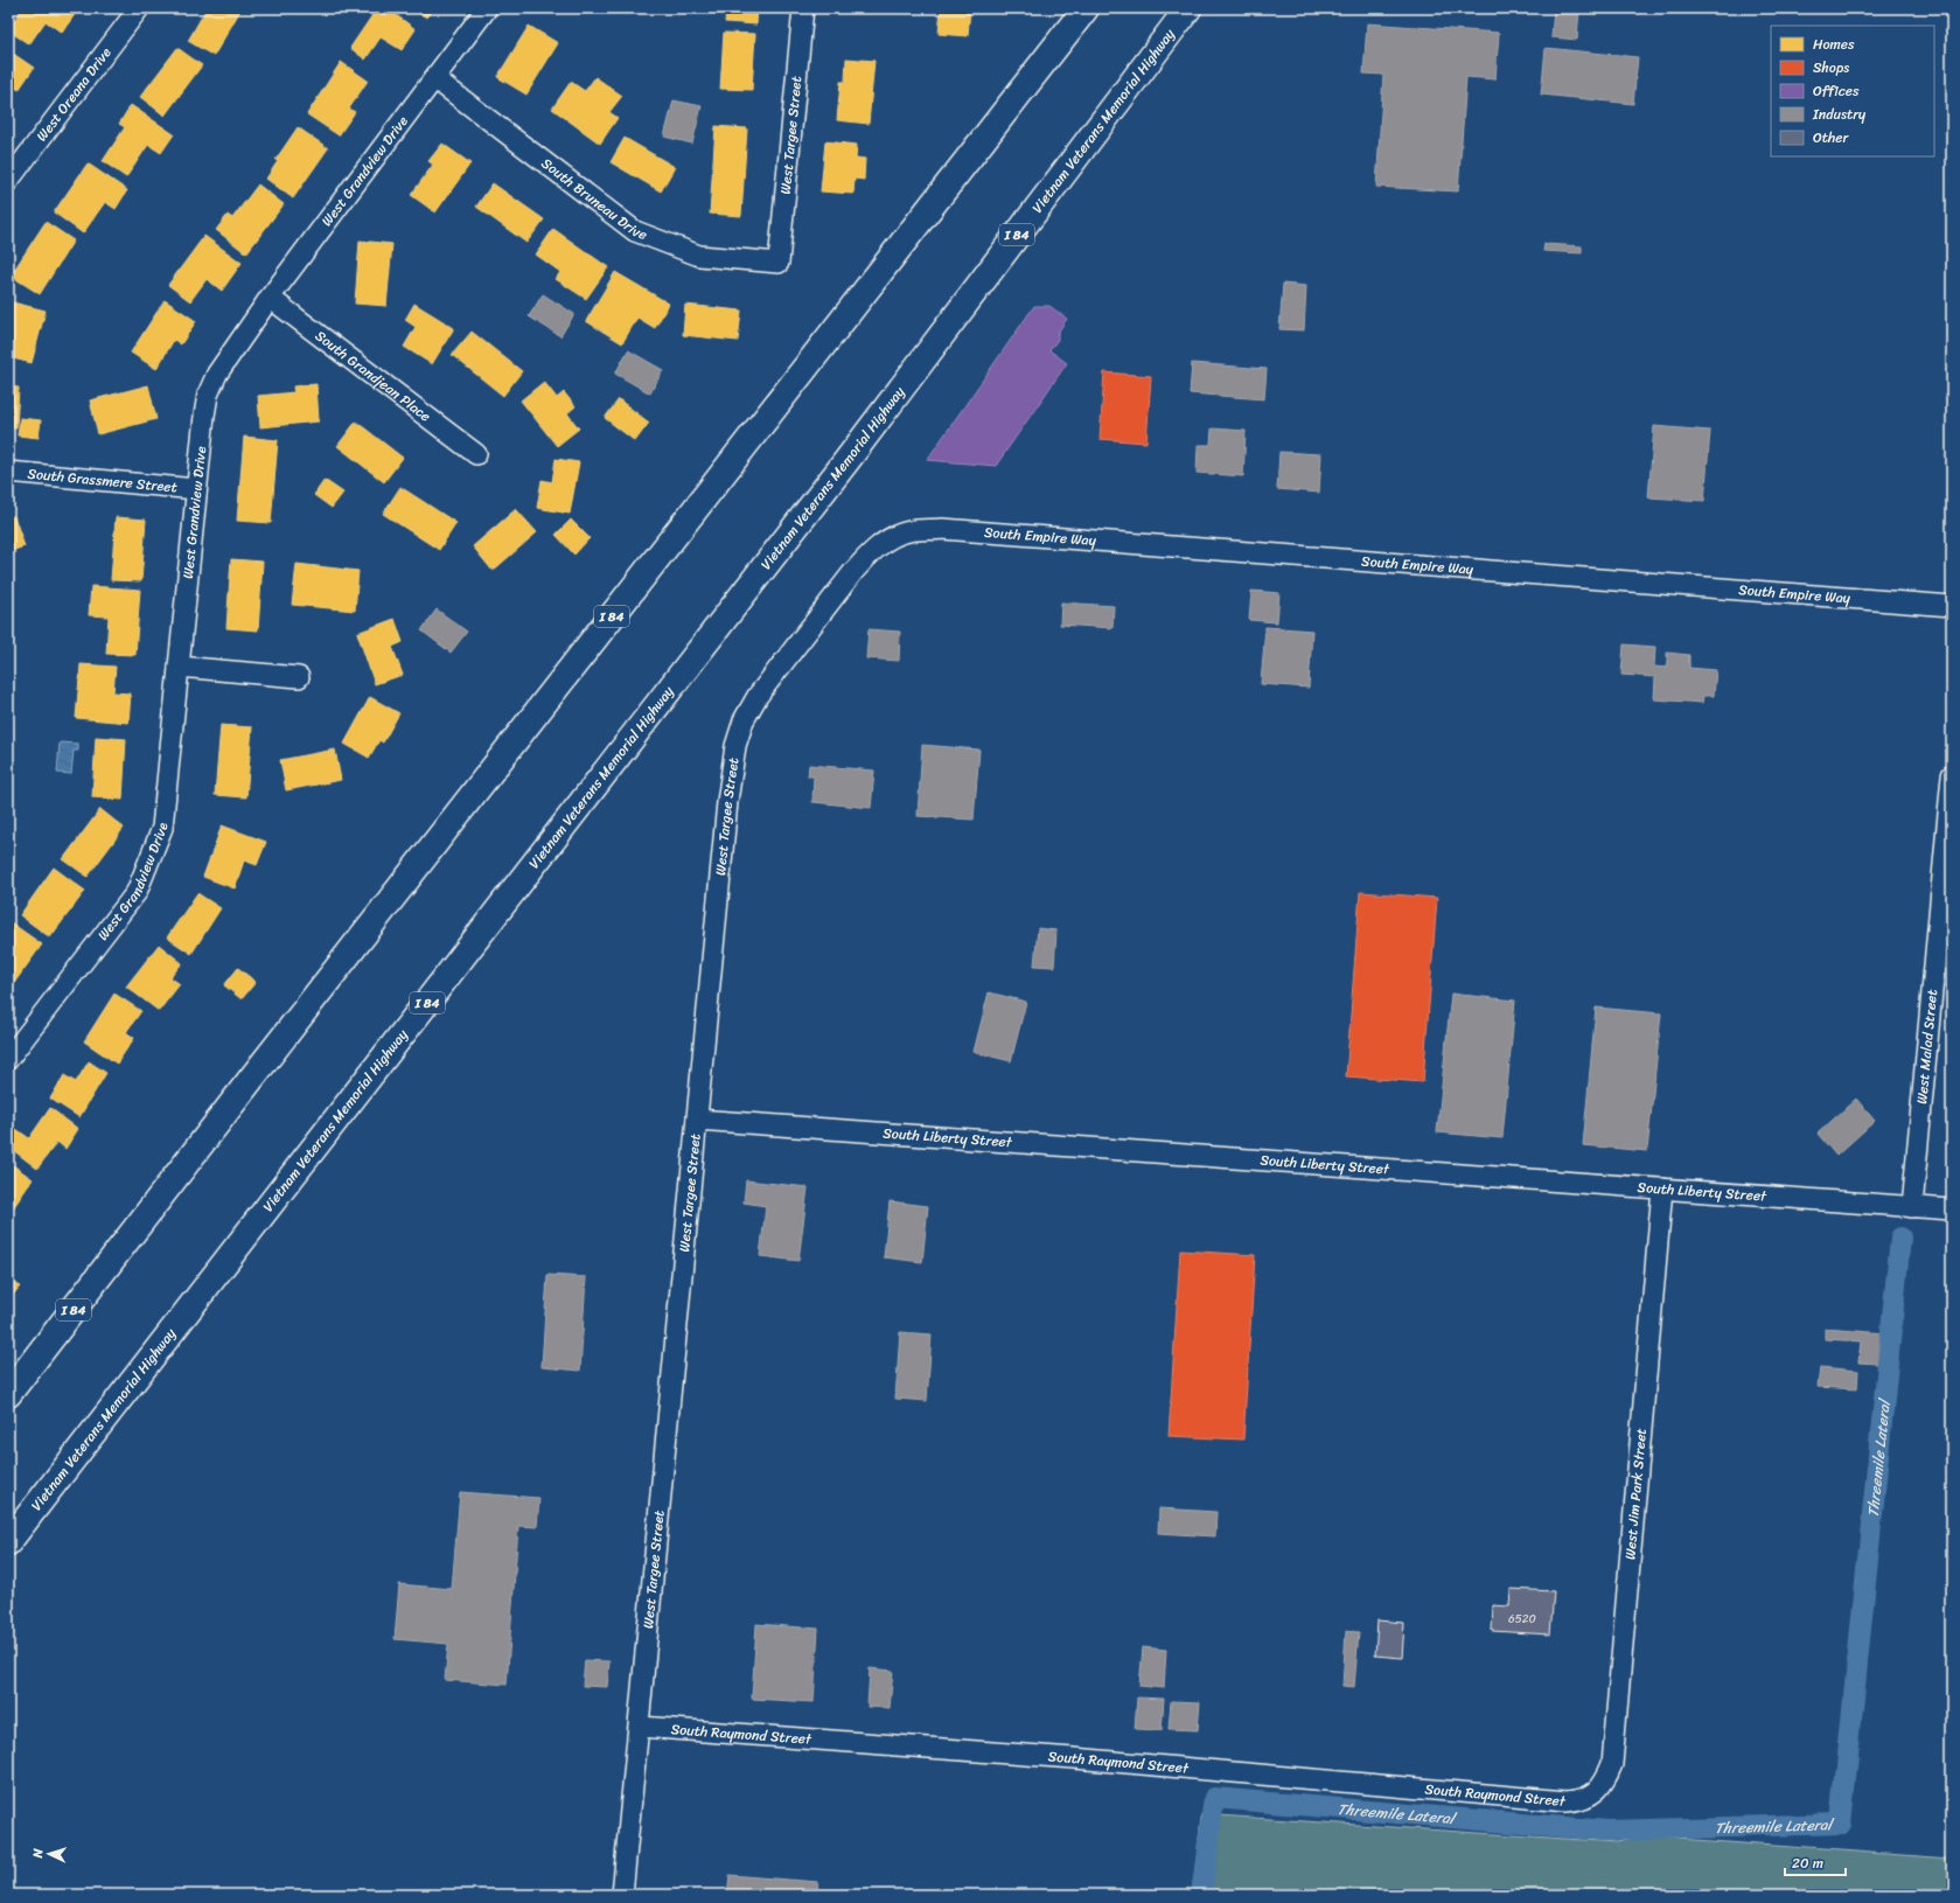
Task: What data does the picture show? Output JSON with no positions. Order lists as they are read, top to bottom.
{
  "streets": {
    "highway": ["Vietnam Veterans Memorial Highway", "I 84"],
    "street": [
      "West Oreana Drive",
      "West Targee Street",
      "West Grandview Drive",
      "South Bruneau Drive",
      "South Grandjean Place",
      "South Grassmere Street",
      "South Empire Way",
      "West Malad Street",
      "South Liberty Street",
      "West Jim Park Street",
      "South Raymond Street"
    ]
  },
  "crossings": [
    ["West Targee Street", "South Bruneau Drive"],
    ["West Targee Street", "South Empire Way"],
    ["West Targee Street", "South Liberty Street"],
    ["West Targee Street", "South Raymond Street"],
    ["West Grandview Drive", "South Bruneau Drive"],
    ["West Grandview Drive", "South Grandjean Place"],
    ["West Grandview Drive", "South Grassmere Street"],
    ["West Malad Street", "South Liberty Street"],
    ["South Liberty Street", "West Jim Park Street"],
    ["West Jim Park Street", "South Raymond Street"]
  ],
  "water": ["Threemile Lateral"],
  "house_numbers": ["6520"],
  "legend": [
    "Homes",
    "Shops",
    "Offices",
    "Industry",
    "Other"
  ],
  "scale_bar": "20 m",
  "north": "left"
}
